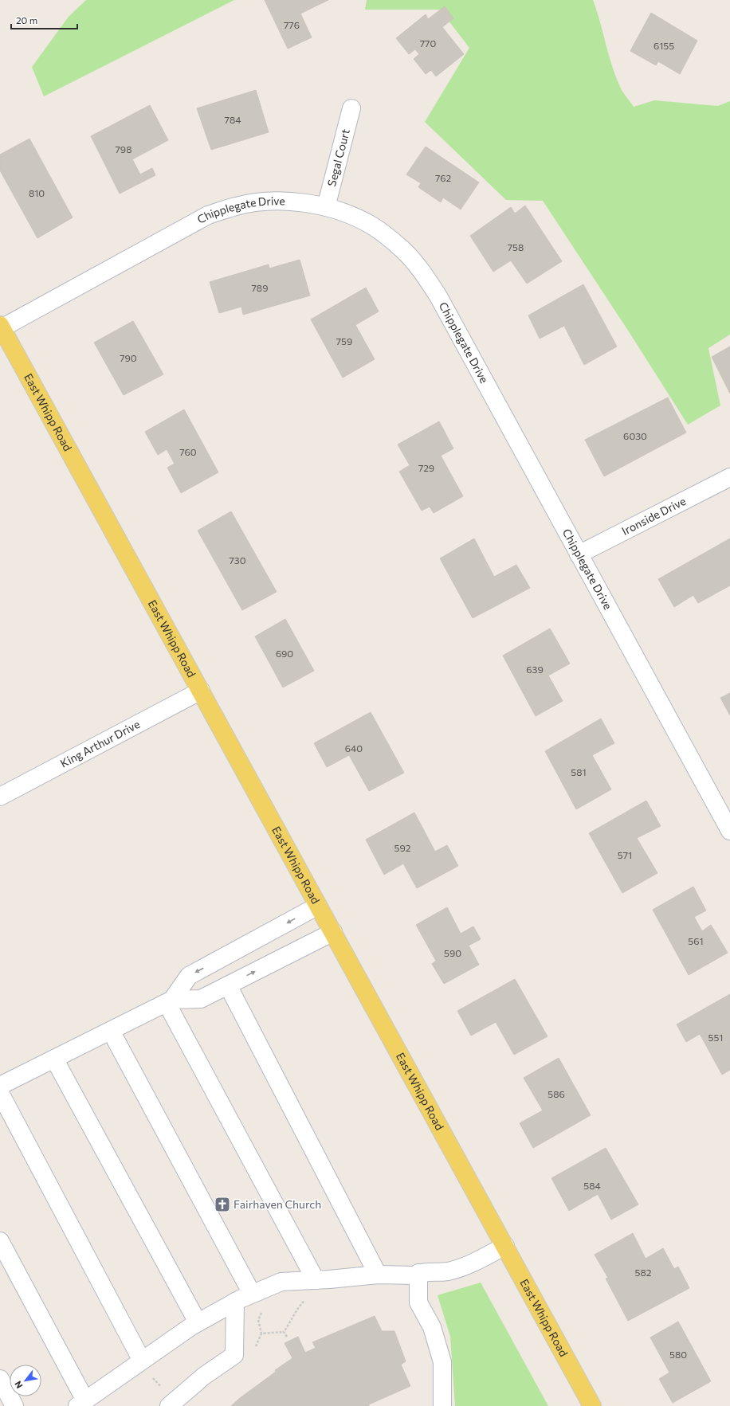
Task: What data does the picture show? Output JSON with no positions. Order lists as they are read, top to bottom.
{
  "streets": {
    "main road": ["East Whipp Road"],
    "street": [
      "Segal Court",
      "Chipplegate Drive",
      "Ironside Drive",
      "King Arthur Drive"
    ]
  },
  "crossings": [
    ["Segal Court", "Chipplegate Drive"],
    ["Chipplegate Drive", "East Whipp Road"],
    ["Chipplegate Drive", "Ironside Drive"],
    ["East Whipp Road", "King Arthur Drive"]
  ],
  "places": {
    "church": ["Fairhaven Church"]
  },
  "house_numbers": [
    "776",
    "770",
    "6155",
    "784",
    "798",
    "762",
    "810",
    "758",
    "789",
    "759",
    "790",
    "6030",
    "760",
    "729",
    "730",
    "690",
    "639",
    "640",
    "581",
    "592",
    "571",
    "561",
    "590",
    "551",
    "586",
    "584",
    "582",
    "580"
  ],
  "scale_bar": "20 m",
  "north": "bottom left"
}
